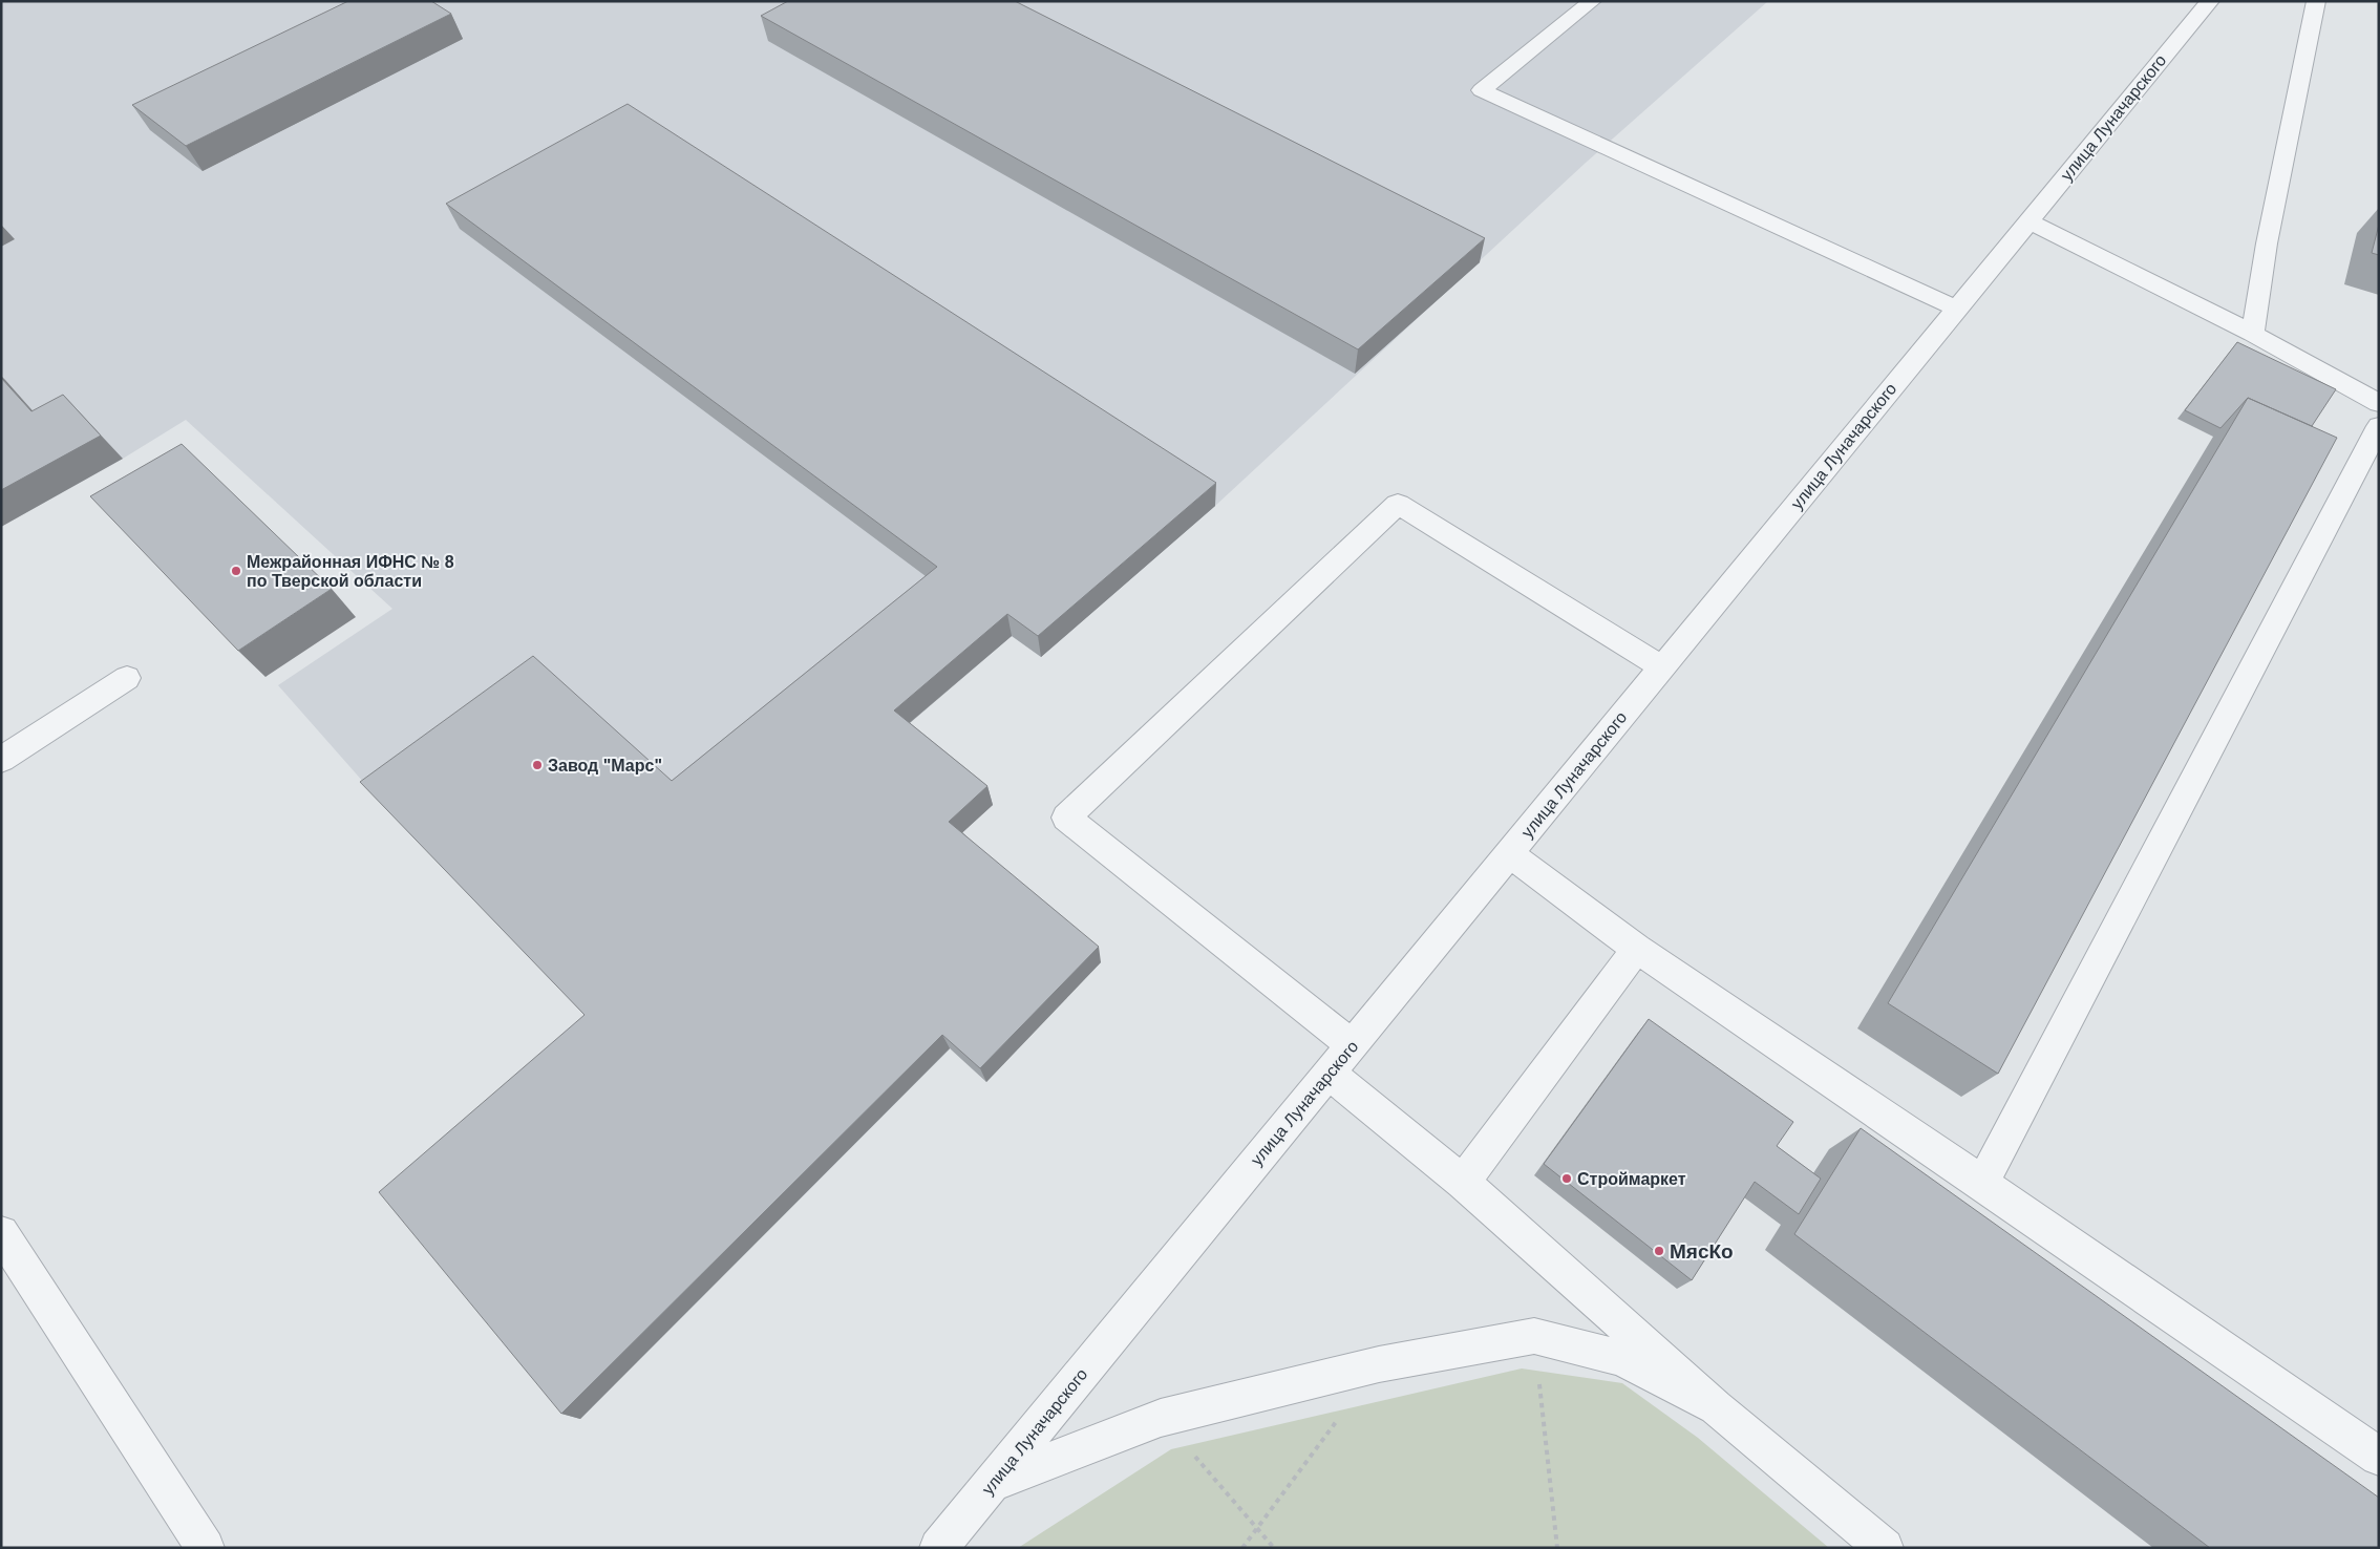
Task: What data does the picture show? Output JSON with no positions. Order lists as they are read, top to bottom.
{
  "streets": {
    "street": ["улица Луначарского"]
  },
  "places": [
    "Межрайонная ИФНС № 8 по Тверской области",
    "Завод \"Марс\"",
    "Строймаркет",
    "МясКо"
  ]
}
